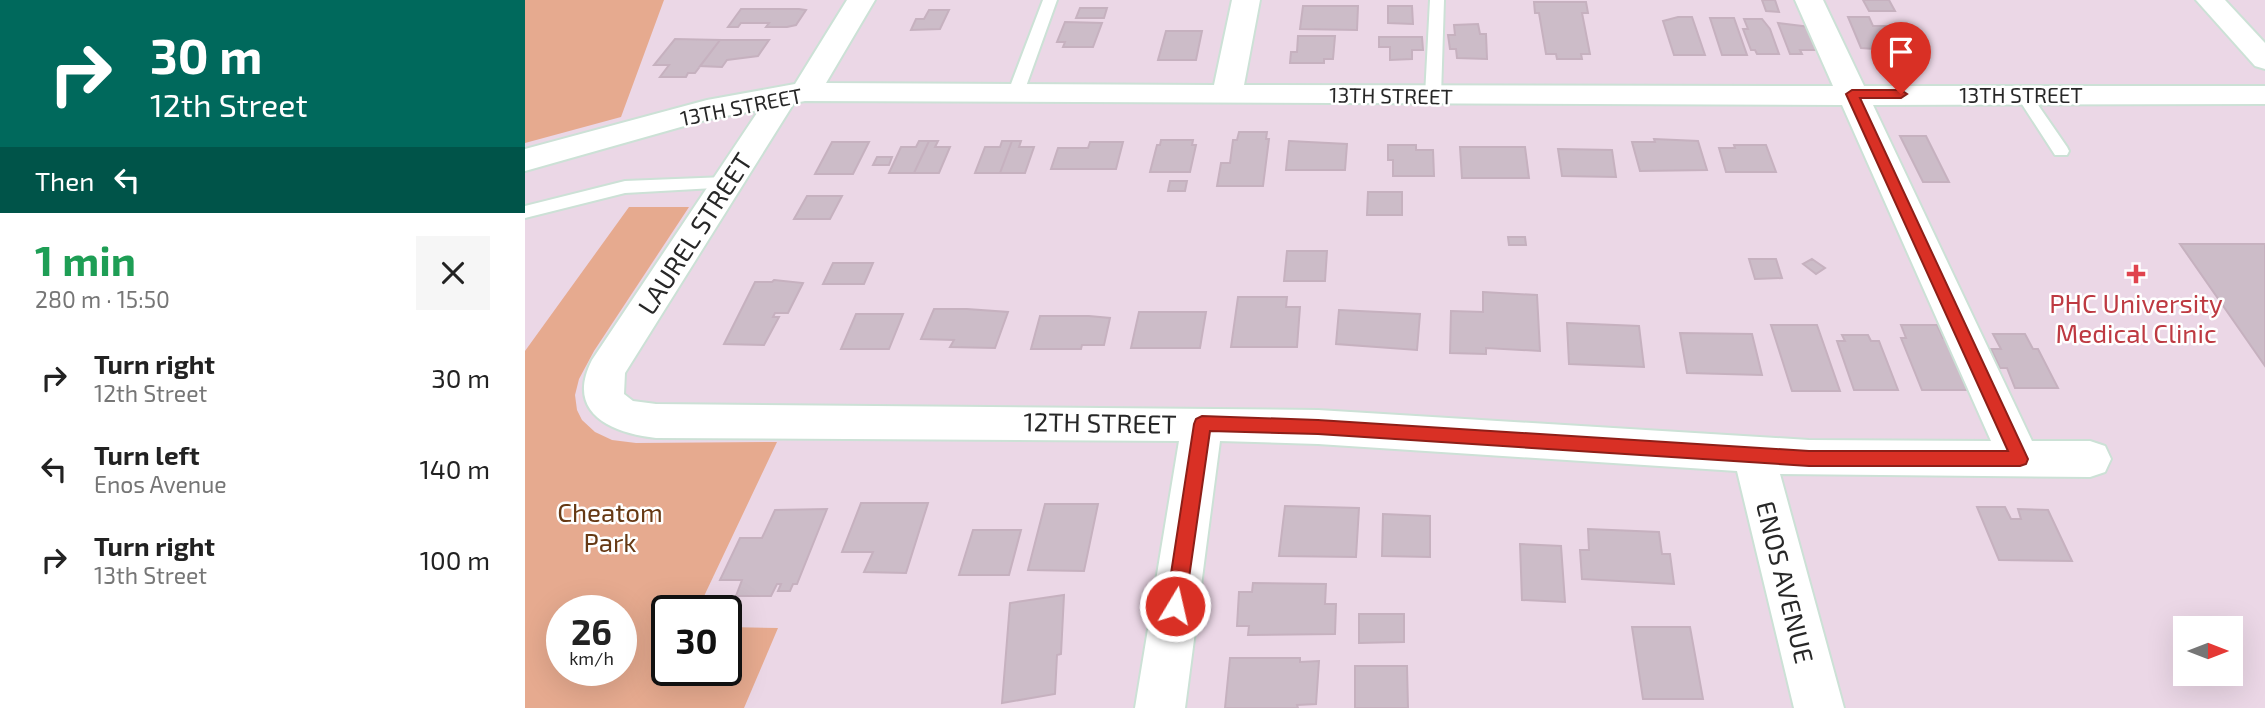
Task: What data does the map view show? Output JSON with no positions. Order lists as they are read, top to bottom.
{
  "streets": {
    "street": [
      "13TH STREET",
      "LAUREL STREET",
      "12TH STREET",
      "ENOS AVENUE"
    ]
  },
  "crossings": [
    ["13TH STREET", "LAUREL STREET"],
    ["LAUREL STREET", "12TH STREET"],
    ["12TH STREET", "ENOS AVENUE"]
  ],
  "parks": ["Cheatom Park"],
  "places": {
    "health": ["PHC University Medical Clinic"]
  },
  "north": "right",
  "page": {
    "turn": ["30 m", "12th Street"],
    "then": "Then",
    "heading": ["1 min", "280 m · 15:50"],
    "list": [
      {
        "name": "Turn right",
        "note": "12th Street",
        "value": "30 m"
      },
      {
        "name": "Turn left",
        "note": "Enos Avenue",
        "value": "140 m"
      },
      {
        "name": "Turn right",
        "note": "13th Street",
        "value": "100 m"
      }
    ],
    "speed": "26 km/h",
    "limit": "30"
  }
}
